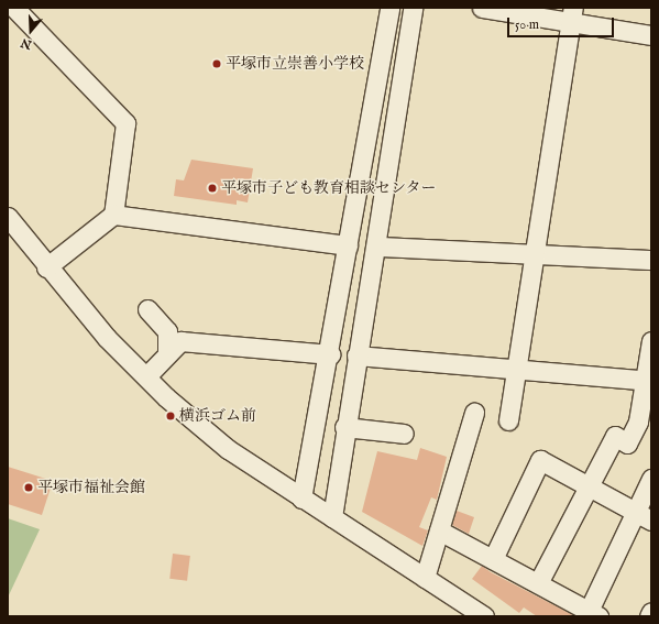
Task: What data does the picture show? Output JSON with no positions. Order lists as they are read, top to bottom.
{
  "places": [
    "平塚市立崇善小学校",
    "平塚市子ども教育相談センター",
    "横浜ゴム前",
    "平塚市福祉会館"
  ],
  "scale_bar": "50 m",
  "north": "bottom"
}
